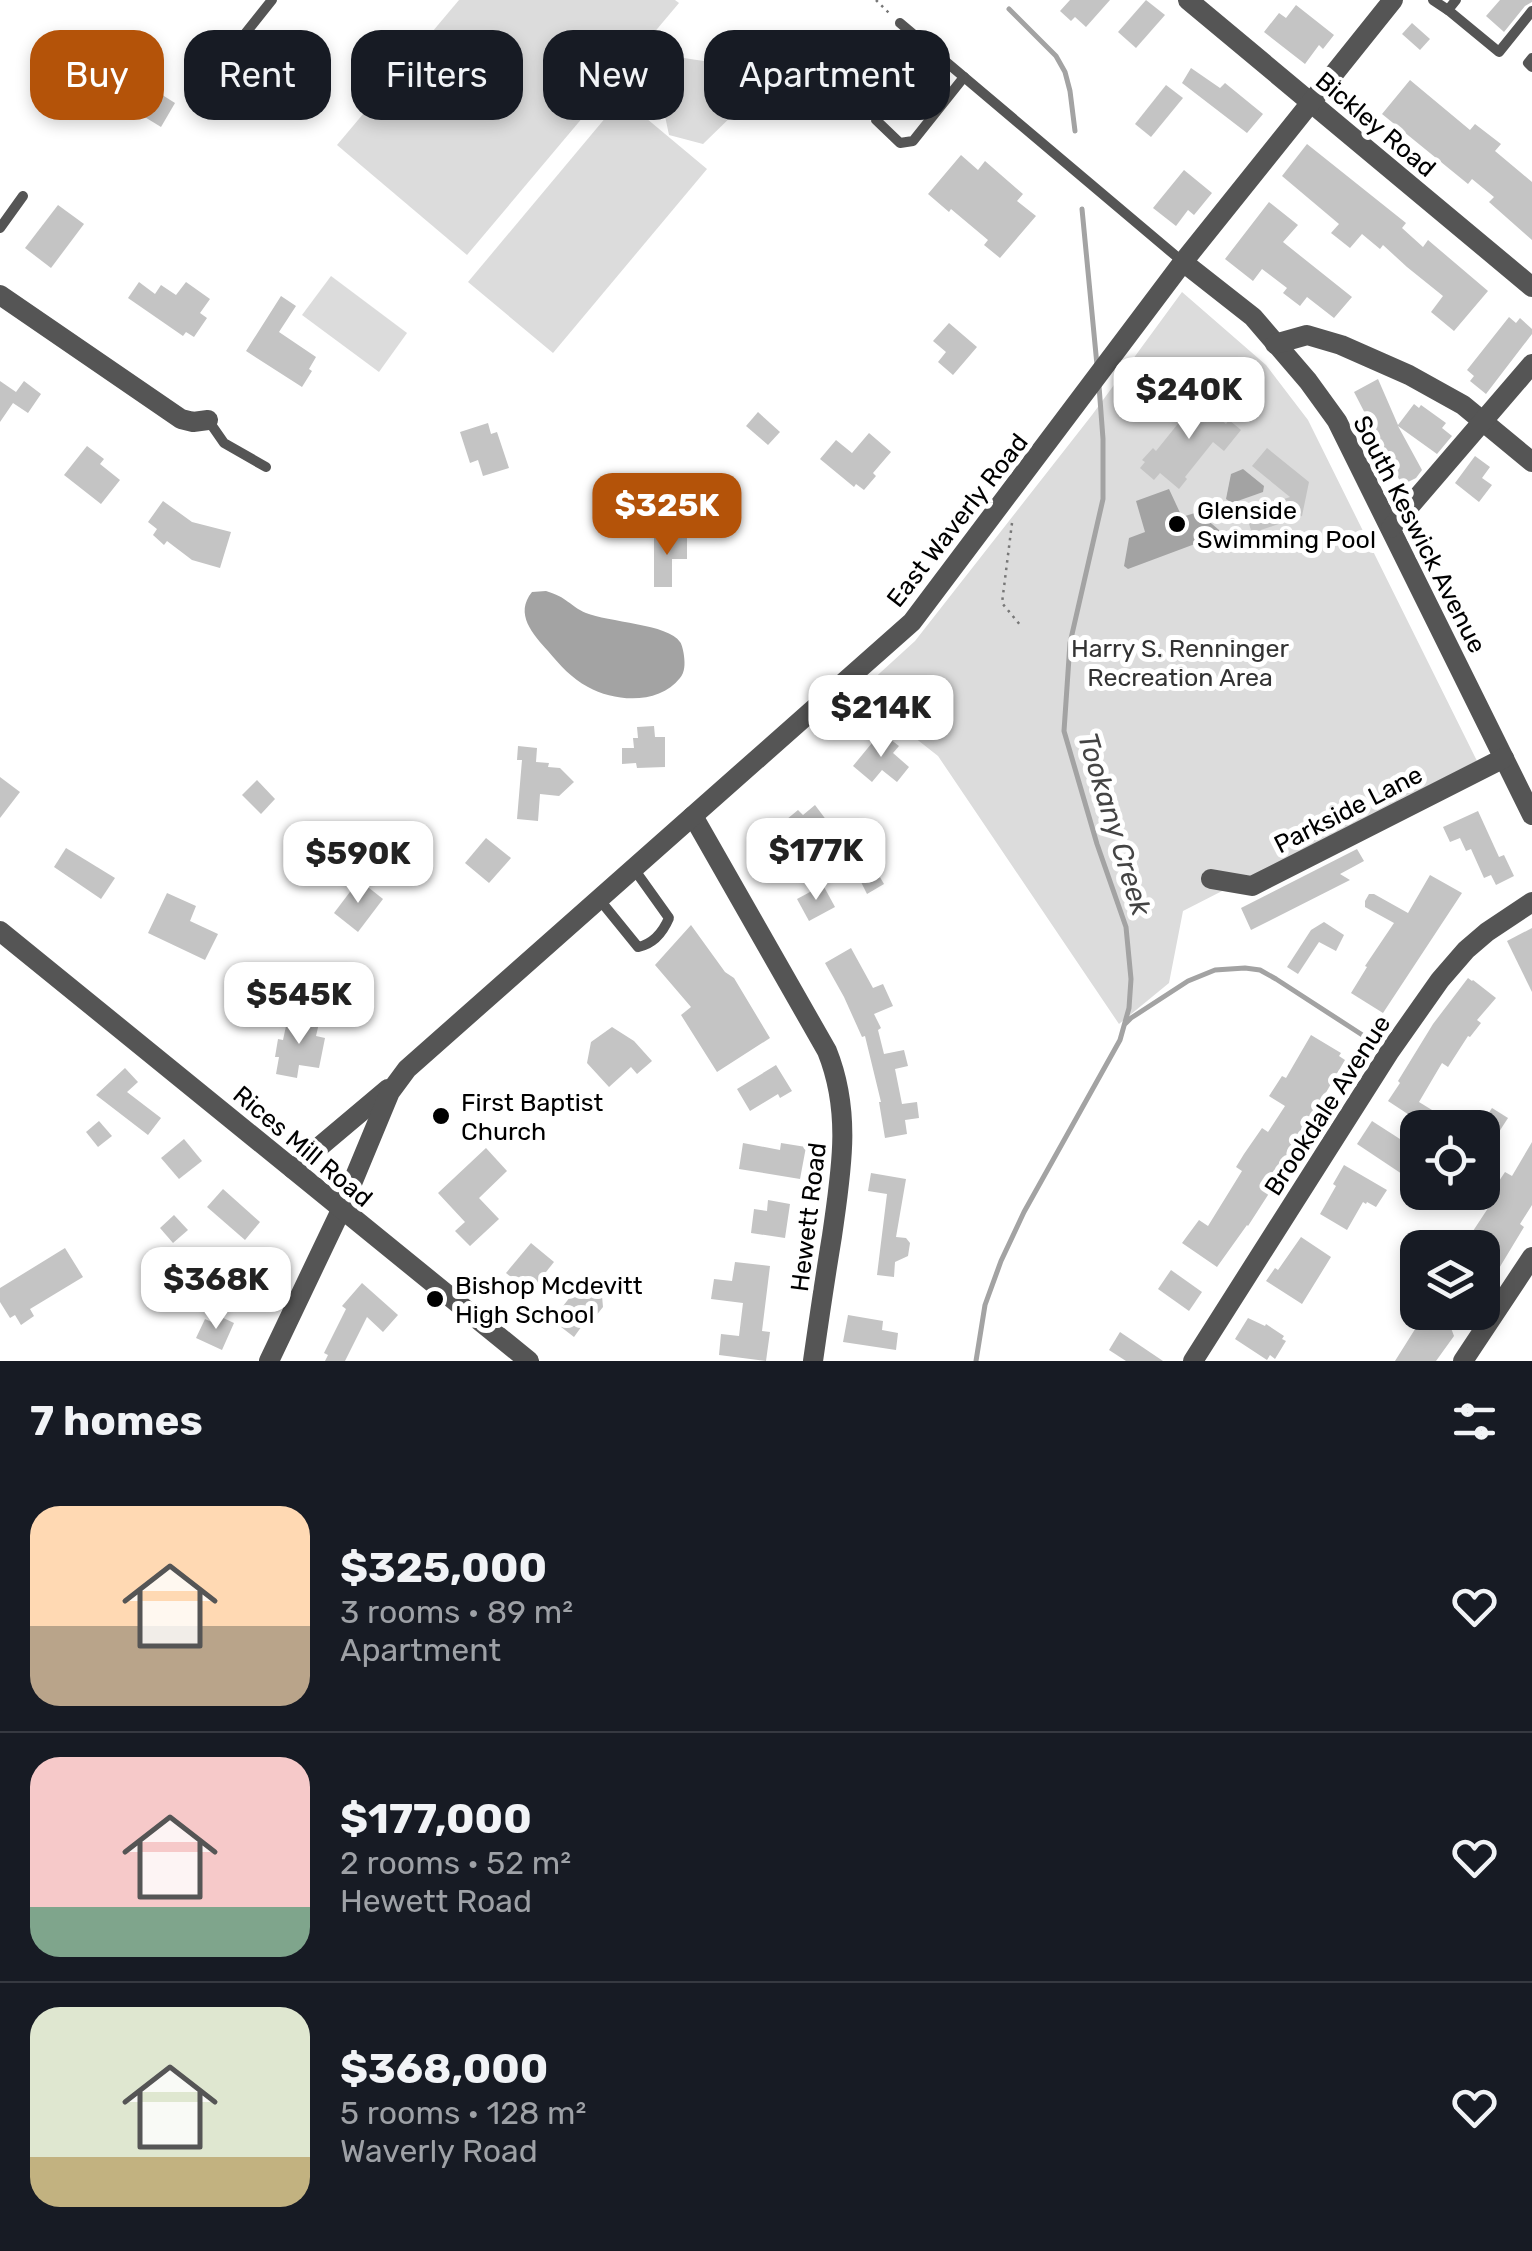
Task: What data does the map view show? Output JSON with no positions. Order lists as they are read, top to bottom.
{
  "streets": {
    "street": [
      "Bickley Road",
      "East Waverly Road",
      "South Keswick Avenue",
      "Parkside Lane",
      "Brookdale Avenue",
      "Rices Mill Road",
      "Hewett Road"
    ]
  },
  "crossings": [
    ["Bickley Road", "East Waverly Road"],
    ["East Waverly Road", "South Keswick Avenue"],
    ["East Waverly Road", "Rices Mill Road"],
    ["East Waverly Road", "Hewett Road"],
    ["South Keswick Avenue", "Parkside Lane"]
  ],
  "water": ["Tookany Creek"],
  "parks": ["Harry S. Renninger Recreation Area"],
  "places": ["Glenside Swimming Pool", "First Baptist Church", "Bishop Mcdevitt High School"],
  "page": {
    "chip": [
      "Buy",
      "Rent",
      "Filters",
      "New",
      "Apartment"
    ],
    "price": [
      "$240K",
      "$325K",
      "$214K",
      "$177K",
      "$590K",
      "$545K",
      "$368K"
    ],
    "heading": "7 homes",
    "list": [
      {
        "name": "$325,000",
        "note": "3 rooms · 89 m² · Apartment"
      },
      {
        "name": "$177,000",
        "note": "2 rooms · 52 m² · Hewett Road"
      },
      {
        "name": "$368,000",
        "note": "5 rooms · 128 m² · Waverly Road"
      }
    ]
  }
}
